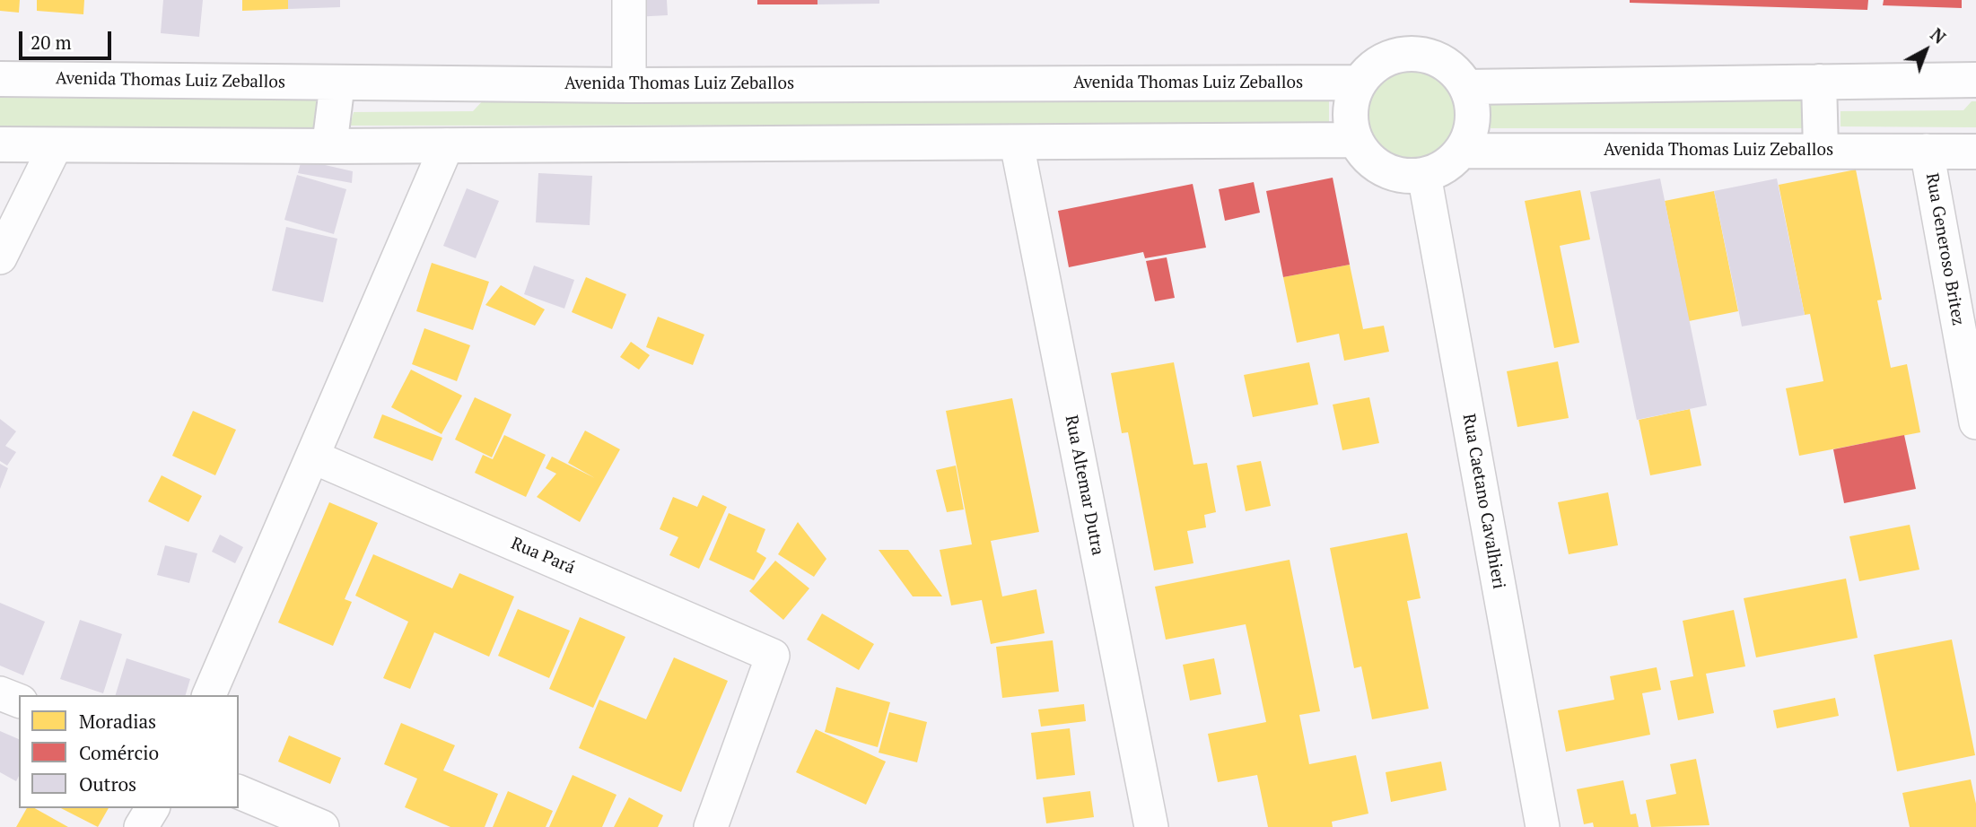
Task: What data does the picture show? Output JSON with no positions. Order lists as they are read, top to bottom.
{
  "streets": {
    "main road": ["Avenida Thomas Luiz Zeballos"],
    "street": [
      "Rua Generoso Britez",
      "Rua Altemar Dutra",
      "Rua Caetano Cavalhieri",
      "Rua Pará"
    ]
  },
  "crossings": [
    ["Avenida Thomas Luiz Zeballos", "Rua Generoso Britez"],
    ["Avenida Thomas Luiz Zeballos", "Rua Caetano Cavalhieri"]
  ],
  "legend": ["Moradias", "Comércio", "Outros"],
  "scale_bar": "20 m",
  "north": "top right"
}
